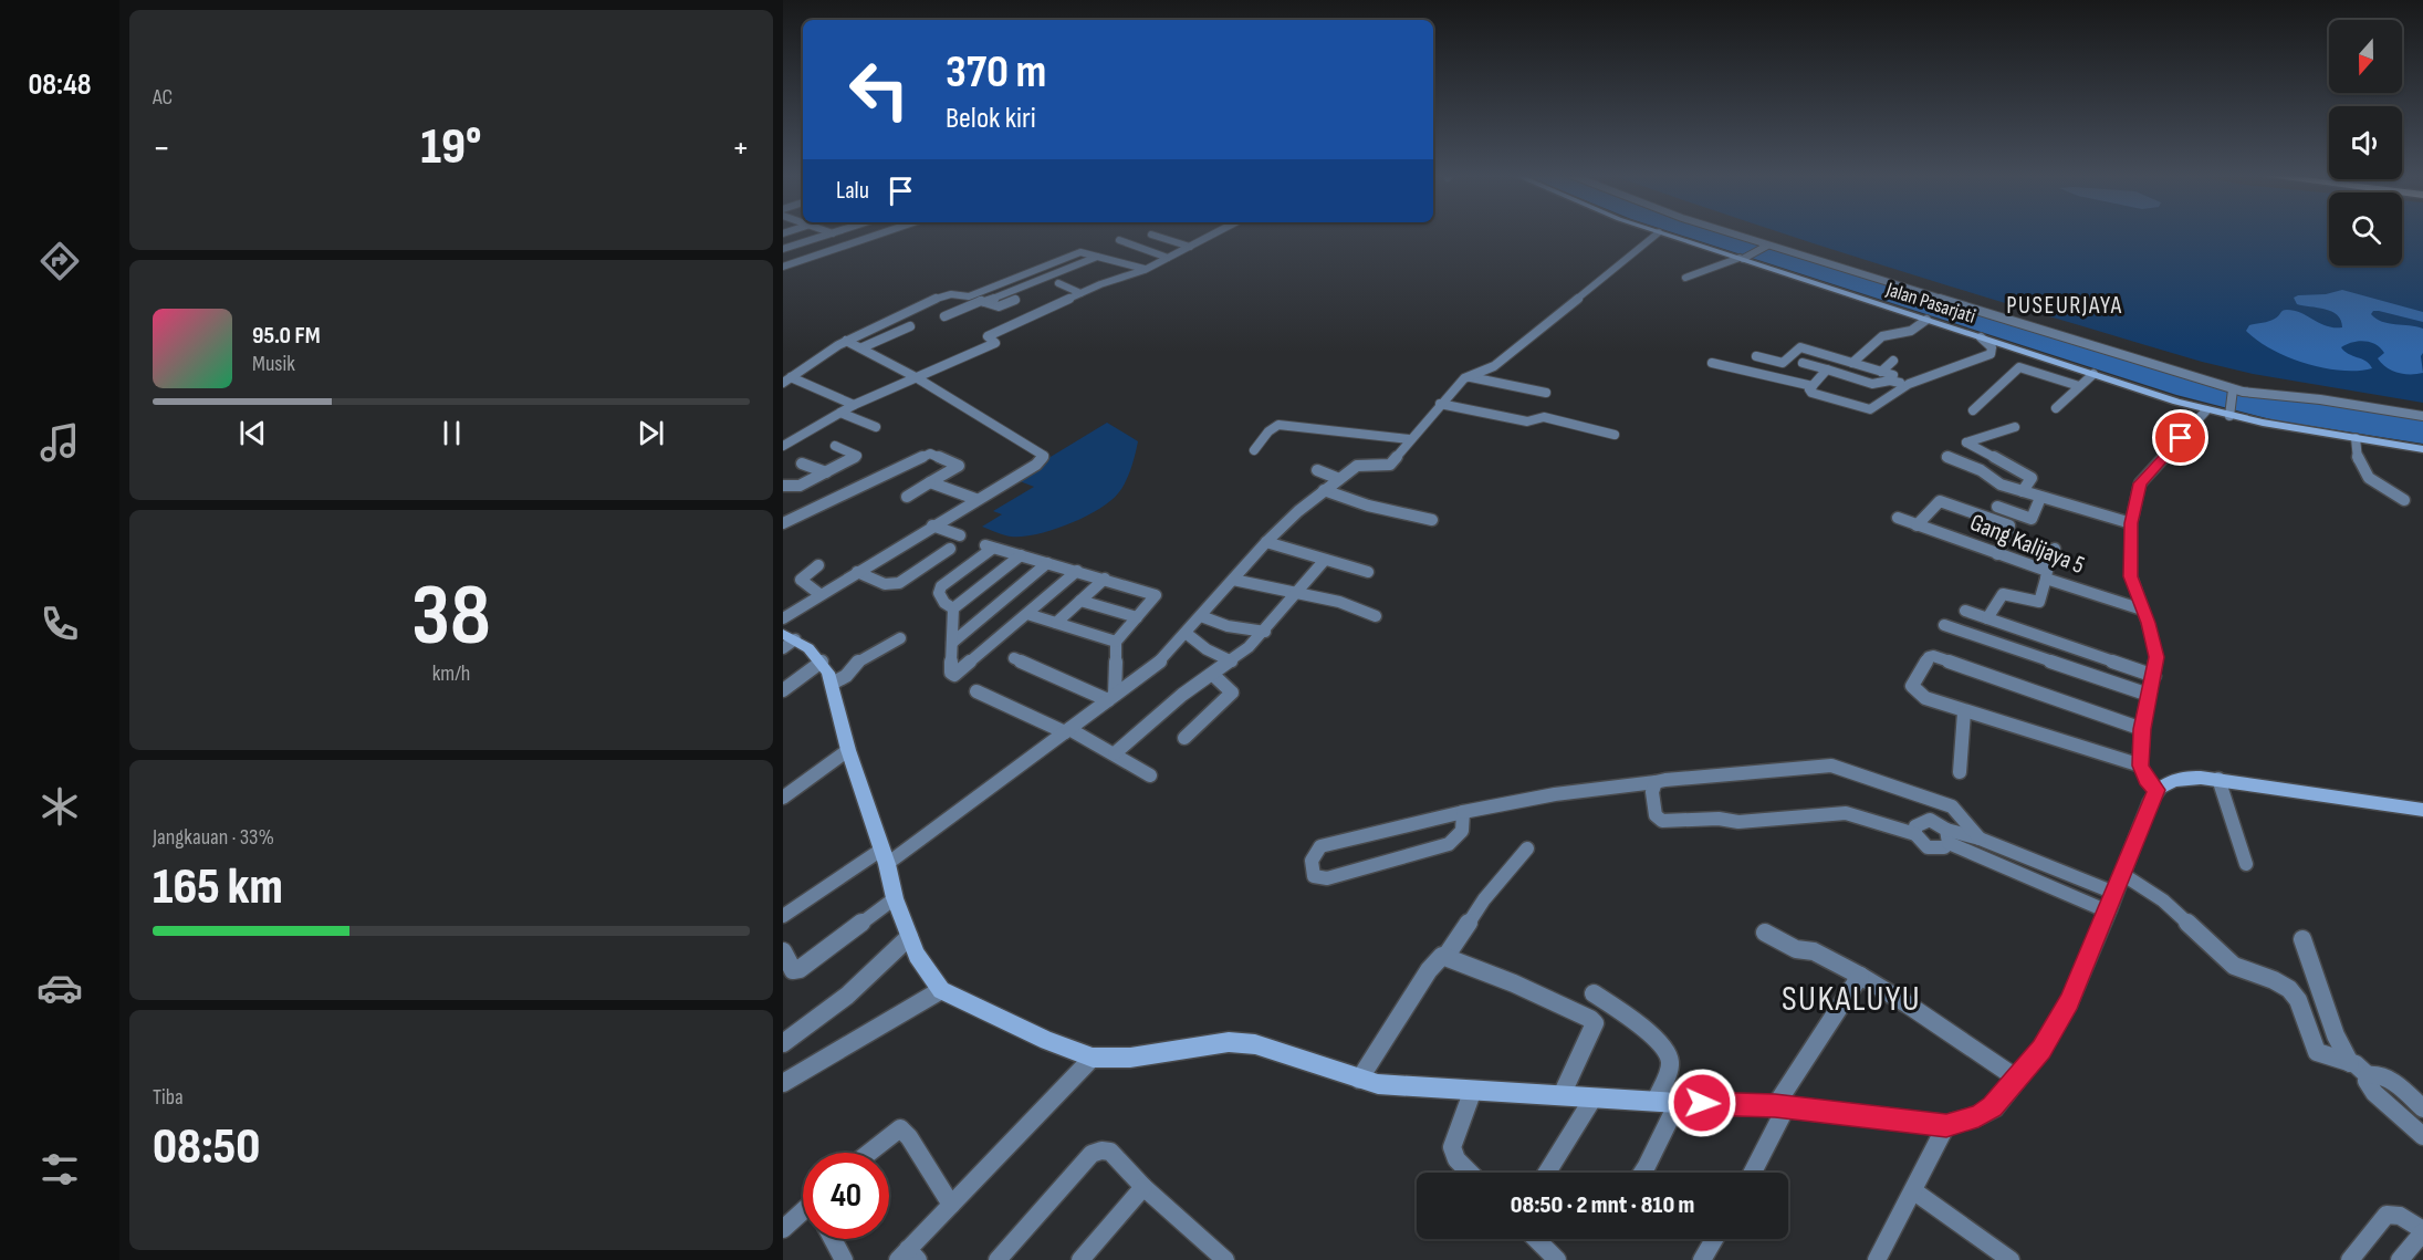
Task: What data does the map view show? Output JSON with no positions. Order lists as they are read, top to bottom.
{
  "streets": {
    "street": ["Jalan Pasarjati", "Gang Kalijaya 5"]
  },
  "districts": ["PUSEURJAYA", "SUKALUYU"],
  "north": "bottom",
  "page": {
    "tabs": "08:48",
    "tile": [
      "AC",
      ["38", "km/h"],
      ["Jangkauan · 33%", "165 km"],
      ["Tiba", "08:50"]
    ],
    "turn": ["370 m", "Belok kiri"],
    "heat": ["−", "19°", "+"],
    "then": "Lalu",
    "song": ["95.0 FM", "Musik"],
    "limit": "40",
    "trip": "08:50 · 2 mnt · 810 m"
  }
}
